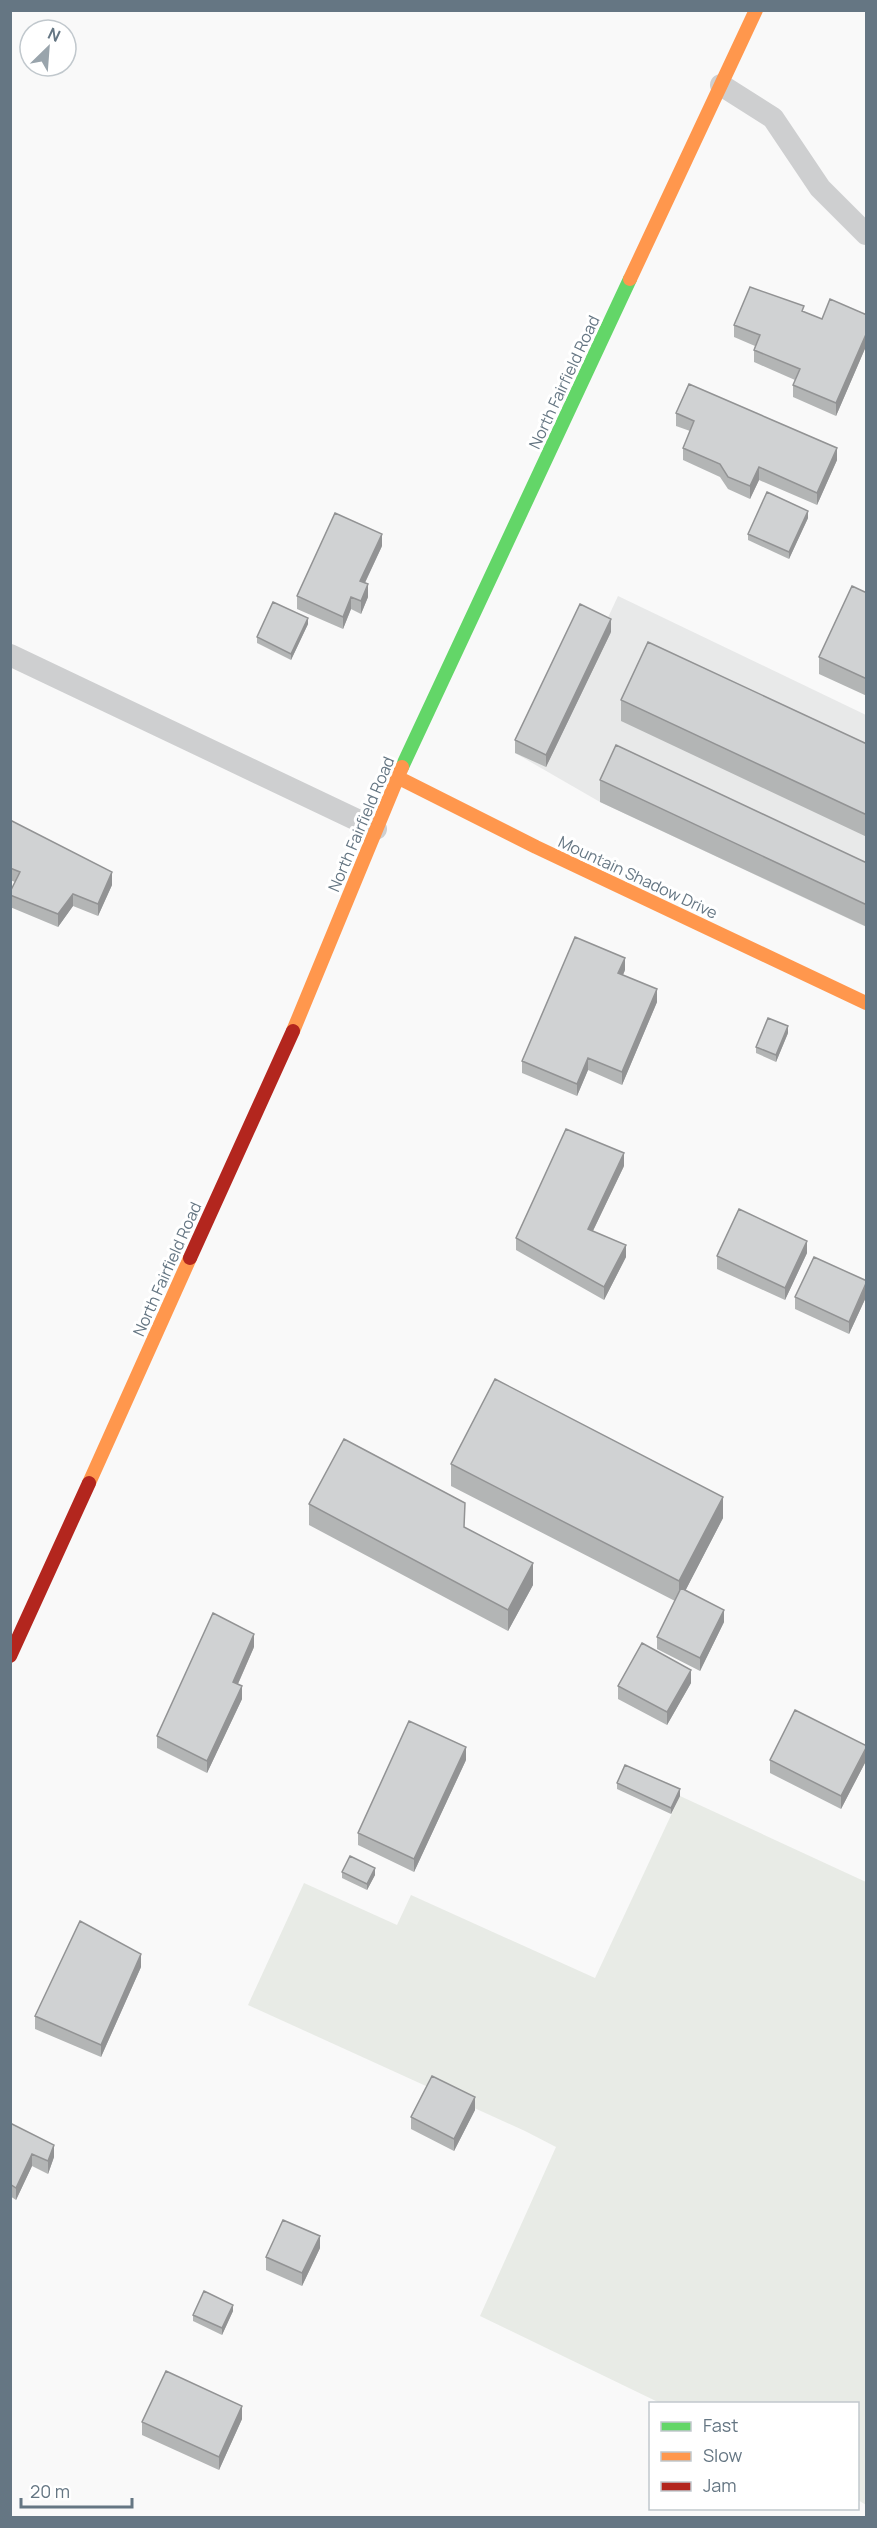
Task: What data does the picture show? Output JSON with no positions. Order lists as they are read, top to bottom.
{
  "streets": {
    "main road": ["North Fairfield Road", "Mountain Shadow Drive"]
  },
  "crossings": [
    ["North Fairfield Road", "Mountain Shadow Drive"]
  ],
  "legend": ["Fast", "Slow", "Jam"],
  "scale_bar": "20 m",
  "north": "top right"
}
